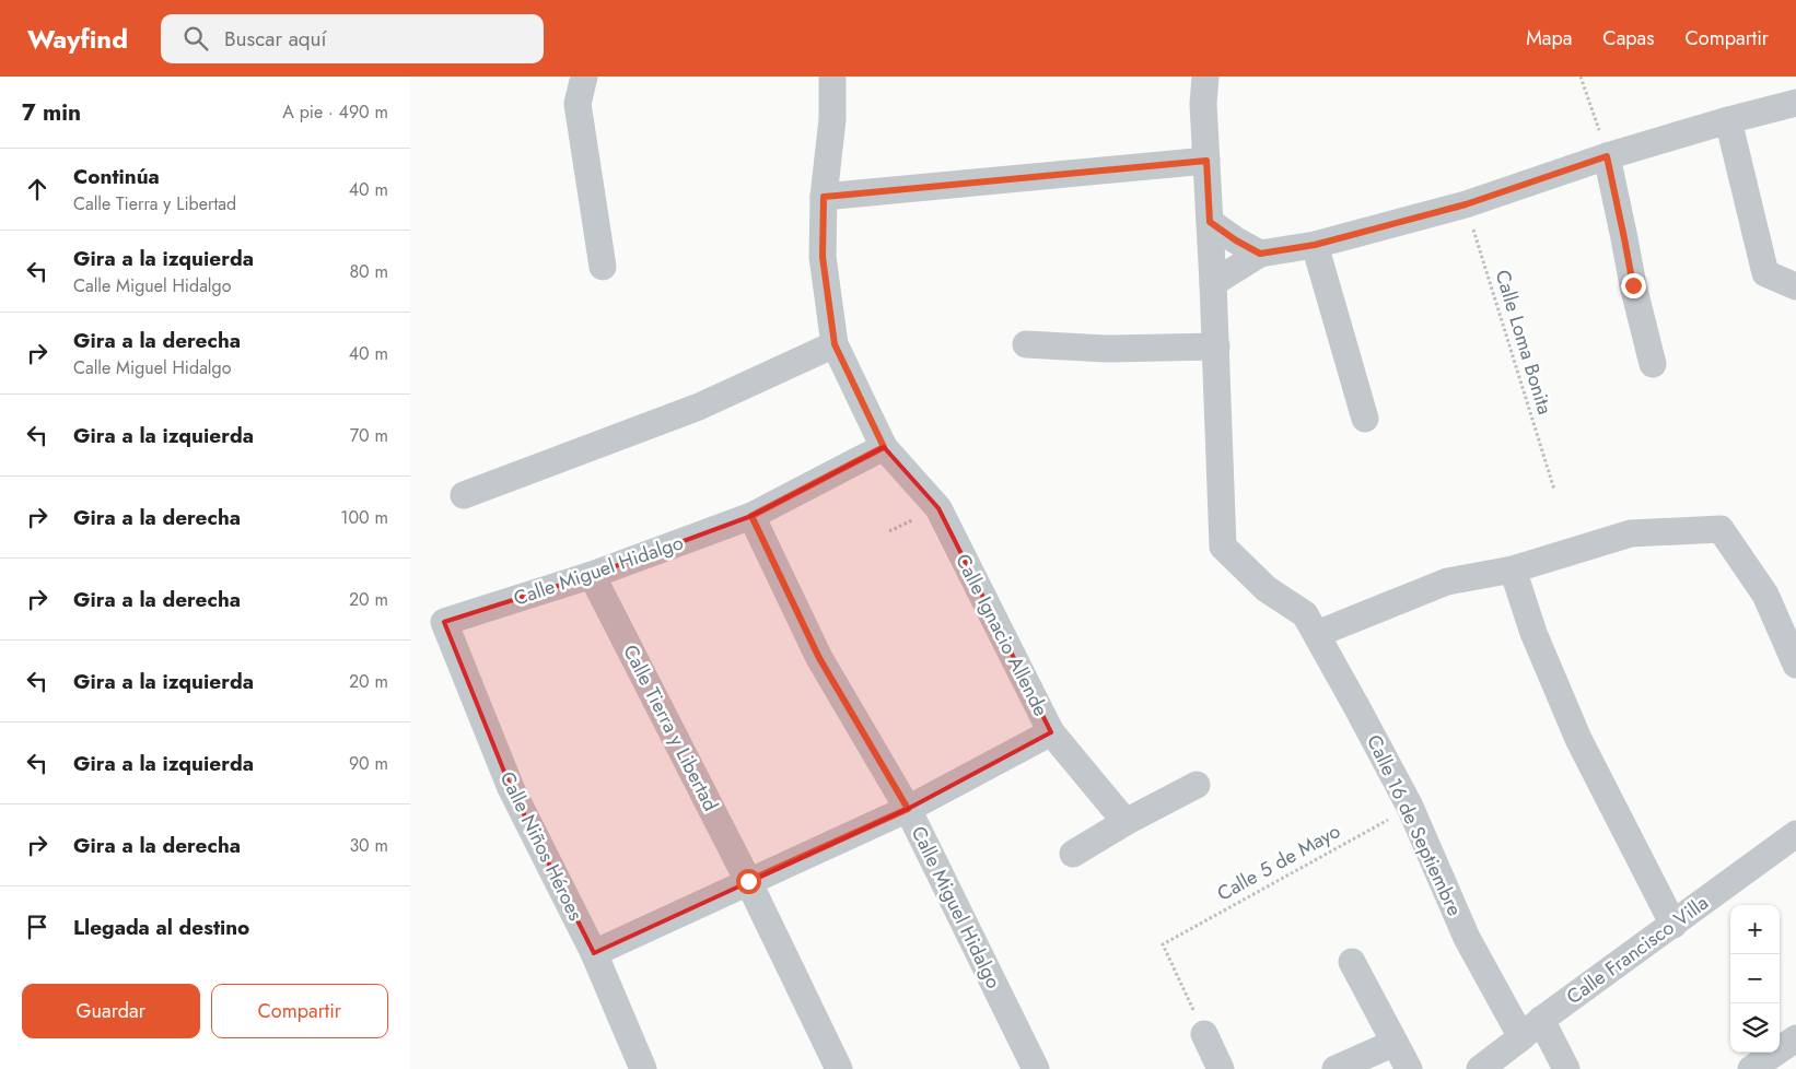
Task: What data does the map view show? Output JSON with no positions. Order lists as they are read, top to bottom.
{
  "streets": {
    "street": [
      "Calle Miguel Hidalgo",
      "Calle Ignacio Allende",
      "Calle Tierra y Libertad",
      "Calle 16 de Septiembre",
      "Calle Niños Héroes",
      "Calle Francisco Villa"
    ],
    "path": ["Calle Loma Bonita", "Calle 5 de Mayo"]
  },
  "crossings": [
    ["Calle Miguel Hidalgo", "Calle Ignacio Allende"],
    ["Calle Miguel Hidalgo", "Calle Tierra y Libertad"],
    ["Calle Miguel Hidalgo", "Calle Niños Héroes"],
    ["Calle 16 de Septiembre", "Calle 5 de Mayo"],
    ["Calle 16 de Septiembre", "Calle Francisco Villa"]
  ],
  "page": {
    "header": "Wayfind",
    "search": "Buscar aquí",
    "nav": ["Mapa", "Capas", "Compartir"],
    "heading": ["7 min", "A pie · 490 m"],
    "list": [
      ["Continúa", "Calle Tierra y Libertad", "40 m"],
      ["Gira a la izquierda", "Calle Miguel Hidalgo", "80 m"],
      ["Gira a la derecha", "Calle Miguel Hidalgo", "40 m"],
      ["Gira a la izquierda", "70 m"],
      ["Gira a la derecha", "100 m"],
      ["Gira a la derecha", "20 m"],
      ["Gira a la izquierda", "20 m"],
      ["Gira a la izquierda", "90 m"],
      ["Gira a la derecha", "30 m"],
      "Llegada al destino"
    ],
    "map_buttons": ["+", "−"],
    "buttons": ["Guardar", "Compartir"]
  }
}
